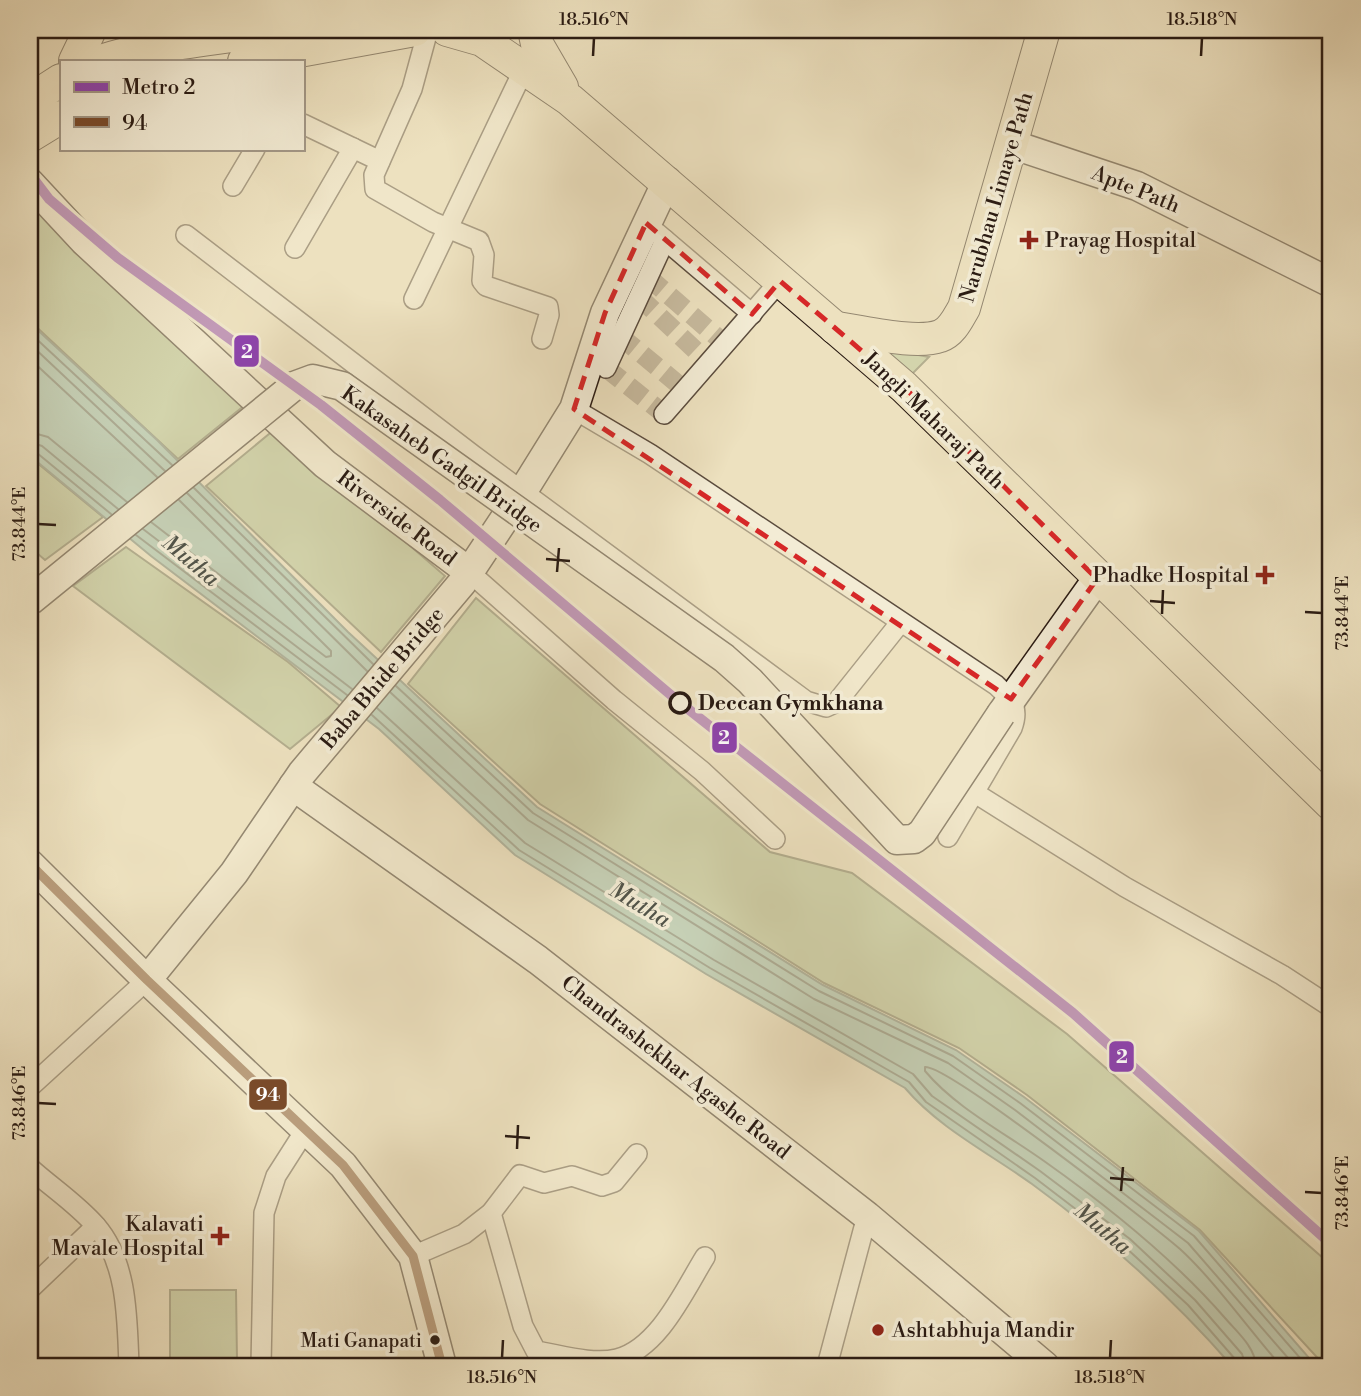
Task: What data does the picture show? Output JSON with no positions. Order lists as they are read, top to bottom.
{
  "streets": {
    "main road": ["Narubhau Limaye Path", "Jangli Maharaj Path"],
    "street": [
      "Apte Path",
      "Kakasaheb Gadgil Bridge",
      "Riverside Road",
      "Baba Bhide Bridge",
      "Chandrashekhar Agashe Road"
    ]
  },
  "crossings": [
    ["Apte Path", "Narubhau Limaye Path"],
    ["Narubhau Limaye Path", "Jangli Maharaj Path"],
    ["Jangli Maharaj Path", "Baba Bhide Bridge"],
    ["Riverside Road", "Baba Bhide Bridge"],
    ["Baba Bhide Bridge", "Chandrashekhar Agashe Road"]
  ],
  "water": ["Mutha"],
  "places": {
    "health": ["Prayag Hospital", "Phadke Hospital", "Kalavati Mavale Hospital"],
    "other": ["Deccan Gymkhana", "Ashtabhuja Mandir", "Mati Ganapati"]
  },
  "lines": ["metro line 2", "transit line 94"],
  "legend": ["Metro 2", "94"],
  "coordinates": [
    "18.516°N",
    "18.518°N",
    "73.844°E",
    "73.846°E"
  ]
}
